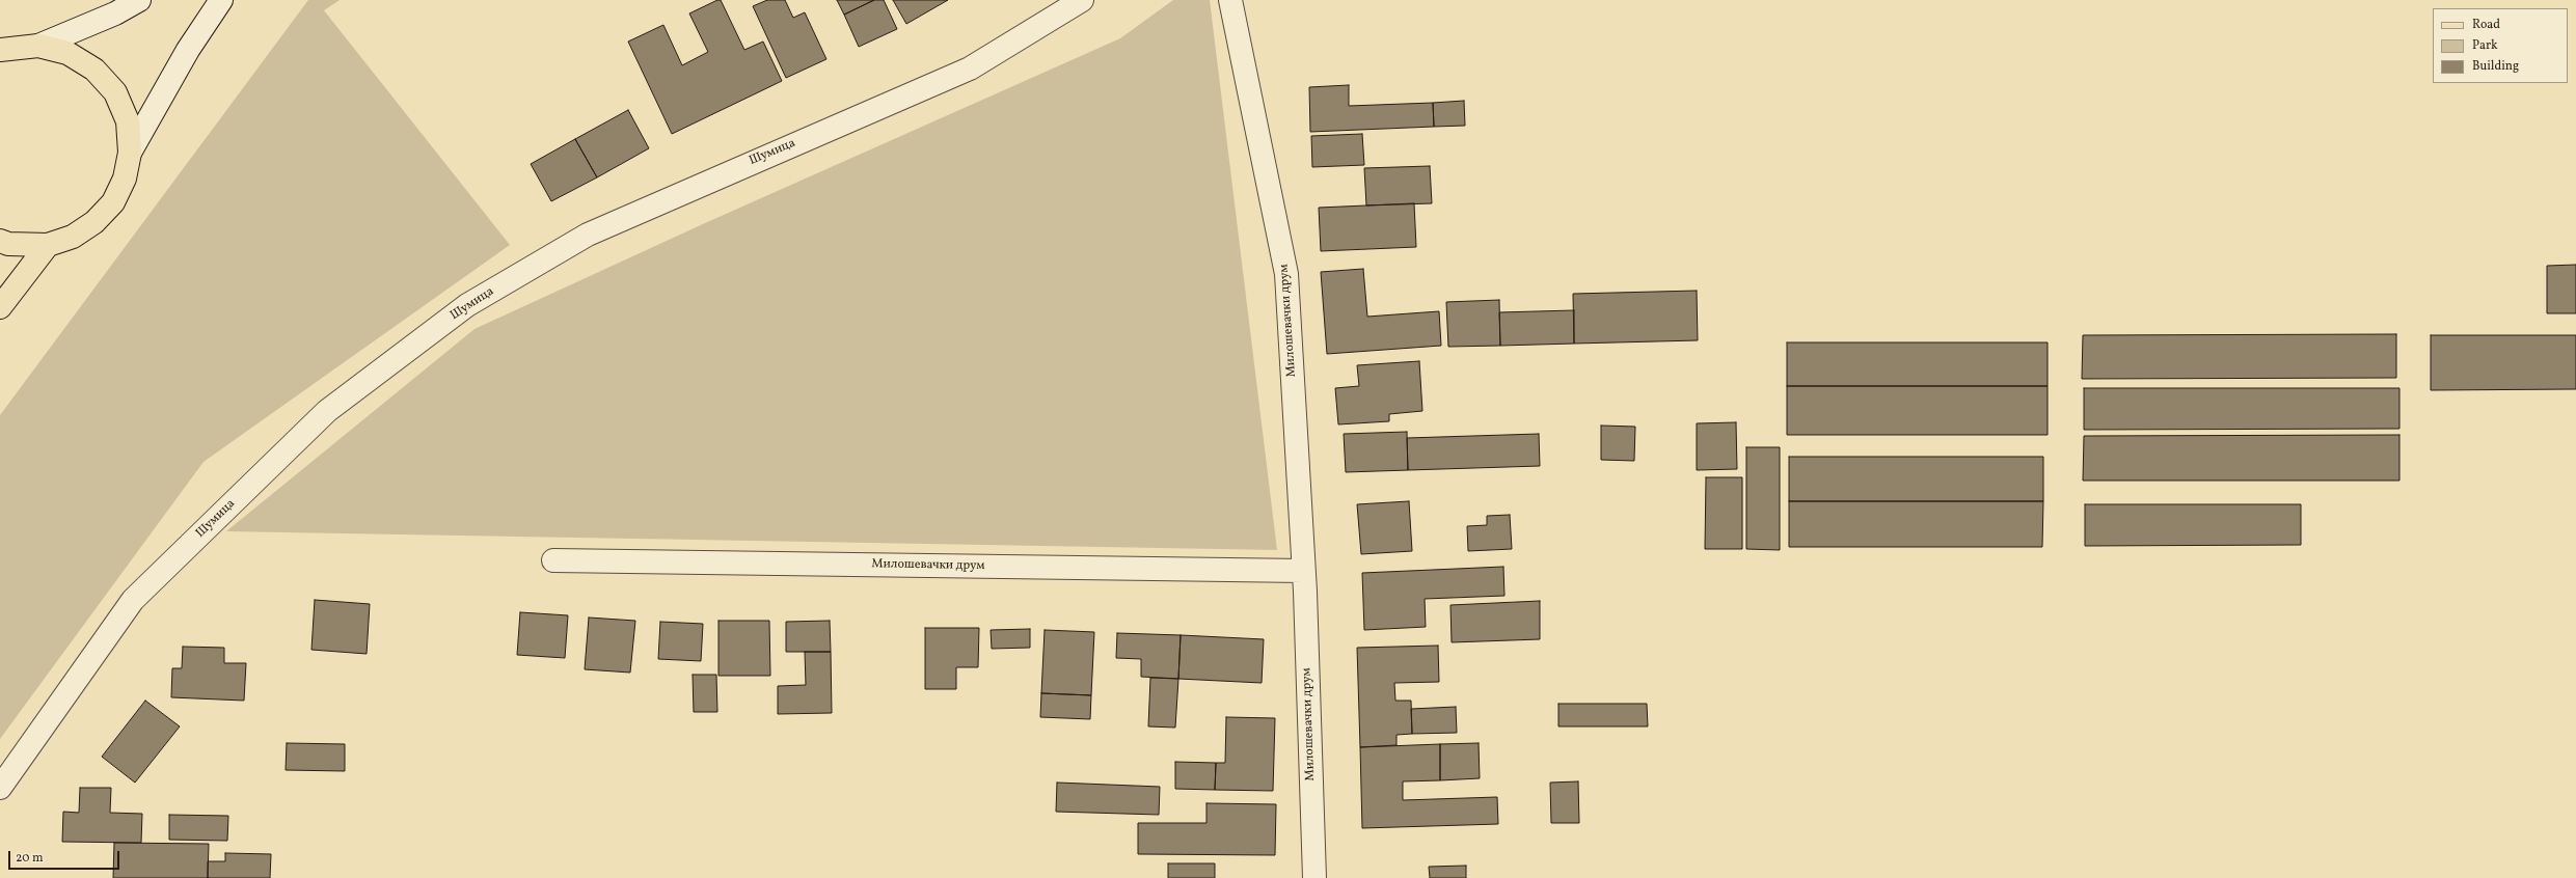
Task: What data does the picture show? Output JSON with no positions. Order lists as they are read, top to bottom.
{
  "streets": {
    "street": ["Шумица", "Милошевачки друм"]
  },
  "legend": ["Road", "Park", "Building"],
  "scale_bar": "20 m"
}
